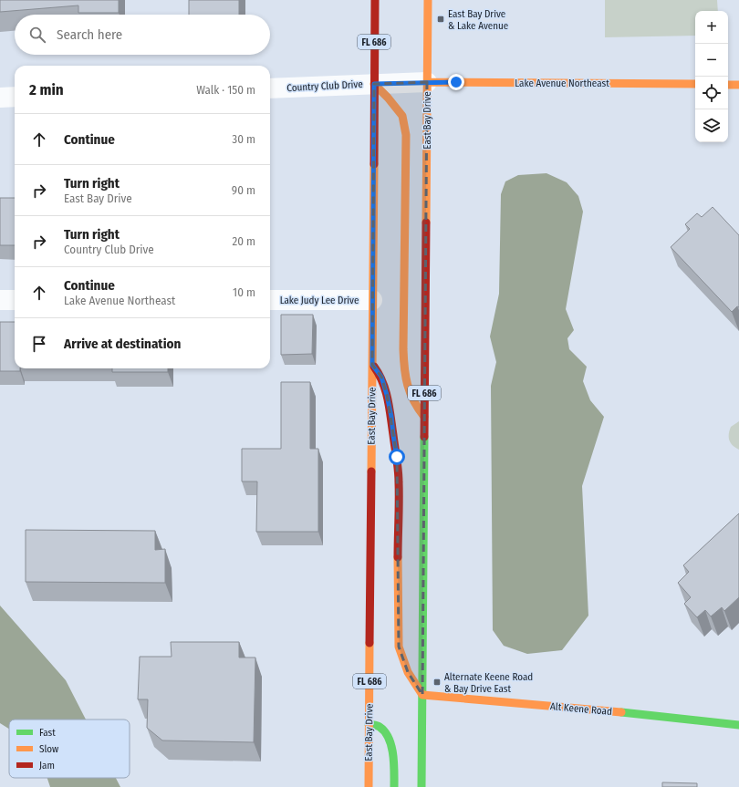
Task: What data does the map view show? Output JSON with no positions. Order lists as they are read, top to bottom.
{
  "streets": {
    "main road": [
      "FL 686",
      "Lake Avenue Northeast",
      "East Bay Drive",
      "Alt Keene Road"
    ],
    "street": ["Country Club Drive", "Lake Judy Lee Drive"]
  },
  "crossings": [
    ["Lake Avenue Northeast", "Country Club Drive"],
    ["Lake Avenue Northeast", "East Bay Drive"],
    ["Country Club Drive", "East Bay Drive"],
    ["East Bay Drive", "Lake Judy Lee Drive"],
    ["East Bay Drive", "Alt Keene Road"]
  ],
  "places": {
    "transit": ["East Bay Drive & Lake Avenue", "Alternate Keene Road & Bay Drive East"]
  },
  "legend": ["Fast", "Slow", "Jam"],
  "page": {
    "map_buttons": ["+", "−"],
    "search": "Search here",
    "heading": ["2 min", "Walk · 150 m"],
    "list": [
      ["Continue", "30 m"],
      ["Turn right", "East Bay Drive", "90 m"],
      ["Turn right", "Country Club Drive", "20 m"],
      ["Continue", "Lake Avenue Northeast", "10 m"],
      "Arrive at destination"
    ]
  }
}
